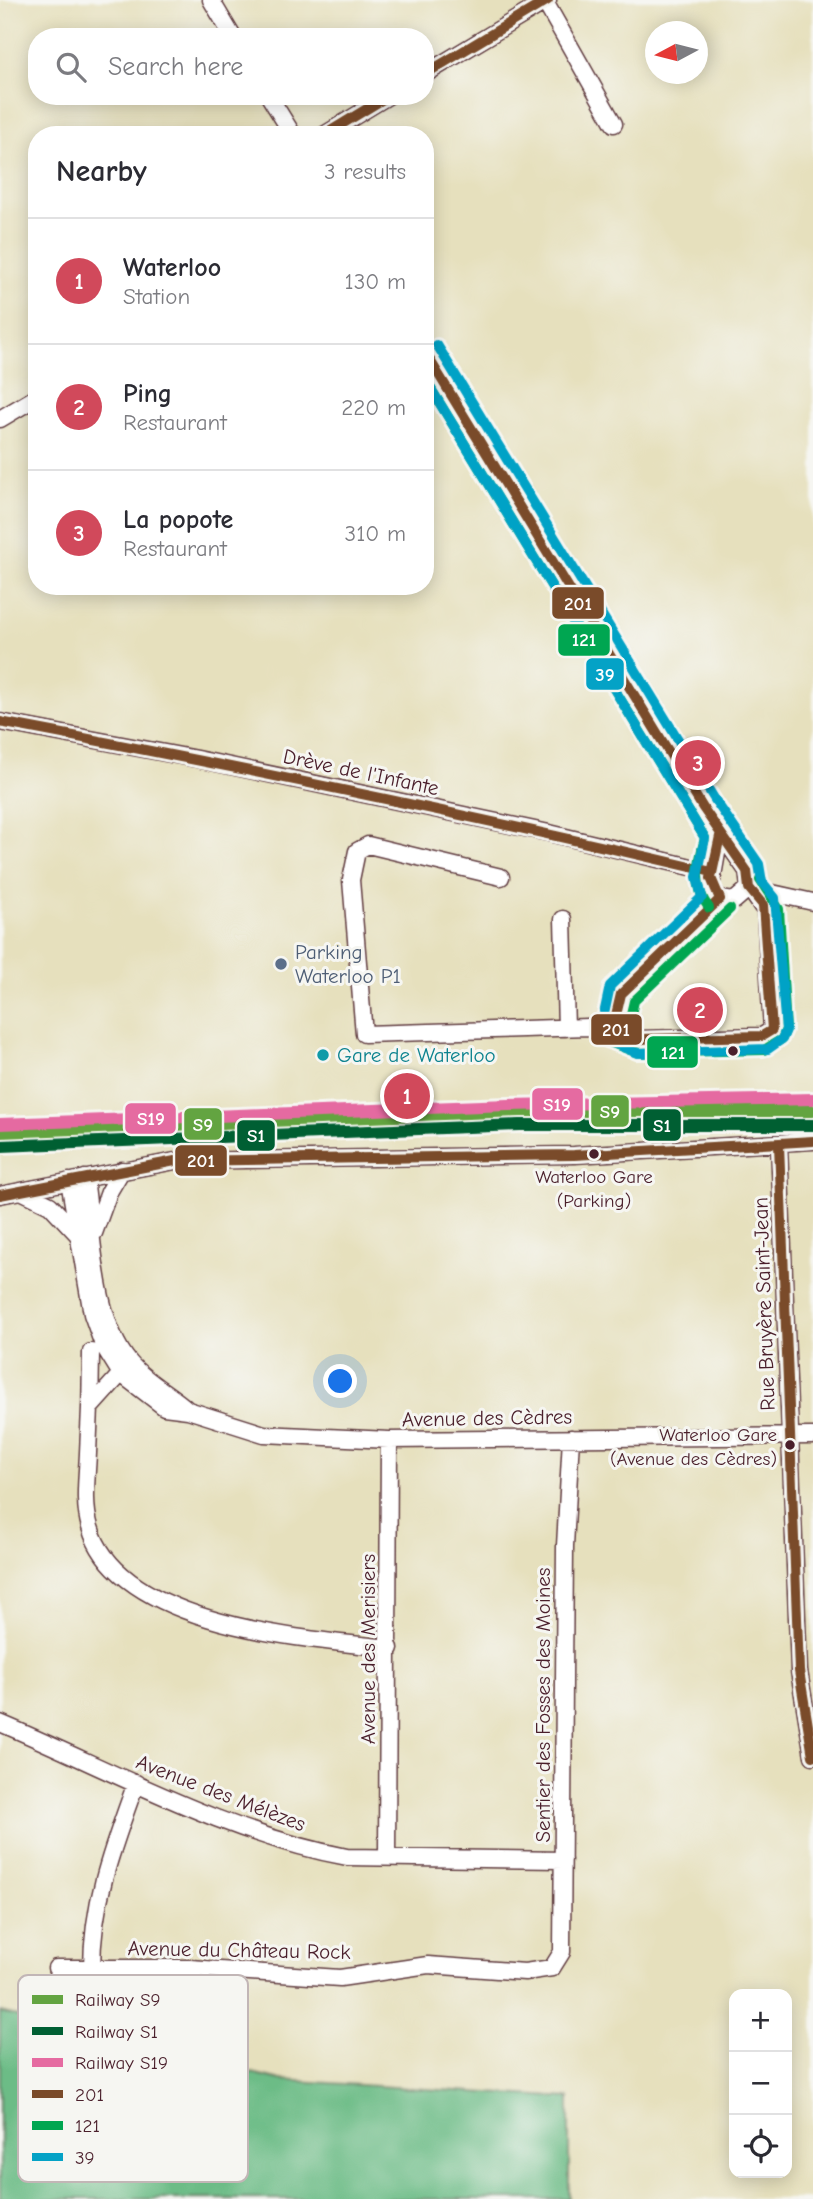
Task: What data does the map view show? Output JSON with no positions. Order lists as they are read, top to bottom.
{
  "streets": {
    "street": [
      "Drève de l'Infante",
      "Rue Bruyère Saint-Jean",
      "Avenue des Cèdres",
      "Avenue des Merisiers",
      "Sentier des Fosses des Moines",
      "Avenue des Mélèzes",
      "Avenue du Château Rock"
    ]
  },
  "crossings": [
    ["Rue Bruyère Saint-Jean", "Avenue des Cèdres"],
    ["Avenue des Cèdres", "Avenue des Merisiers"],
    ["Avenue des Cèdres", "Sentier des Fosses des Moines"],
    ["Avenue des Merisiers", "Avenue des Mélèzes"],
    ["Sentier des Fosses des Moines", "Avenue des Mélèzes"],
    ["Sentier des Fosses des Moines", "Avenue du Château Rock"]
  ],
  "places": [
    "Parking Waterloo P1",
    "Gare de Waterloo",
    "Waterloo Gare (Parking)",
    "Waterloo Gare (Avenue des Cèdres)"
  ],
  "lines": [
    "transit line 201",
    "transit line 39",
    "transit line 121",
    "rail line S19",
    "rail line S9",
    "rail line S1"
  ],
  "legend": [
    "Railway S9",
    "Railway S1",
    "Railway S19",
    "201",
    "121",
    "39"
  ],
  "north": "left",
  "page": {
    "search": "Search here",
    "heading": ["Nearby", "3 results"],
    "list": [
      {
        "mark": "1",
        "name": "Waterloo",
        "note": "Station",
        "value": "130 m"
      },
      {
        "mark": "2",
        "name": "Ping",
        "note": "Restaurant",
        "value": "220 m"
      },
      {
        "mark": "3",
        "name": "La popote",
        "note": "Restaurant",
        "value": "310 m"
      }
    ],
    "pins": ["3", "2", "1"],
    "map_buttons": ["+", "−"]
  }
}
